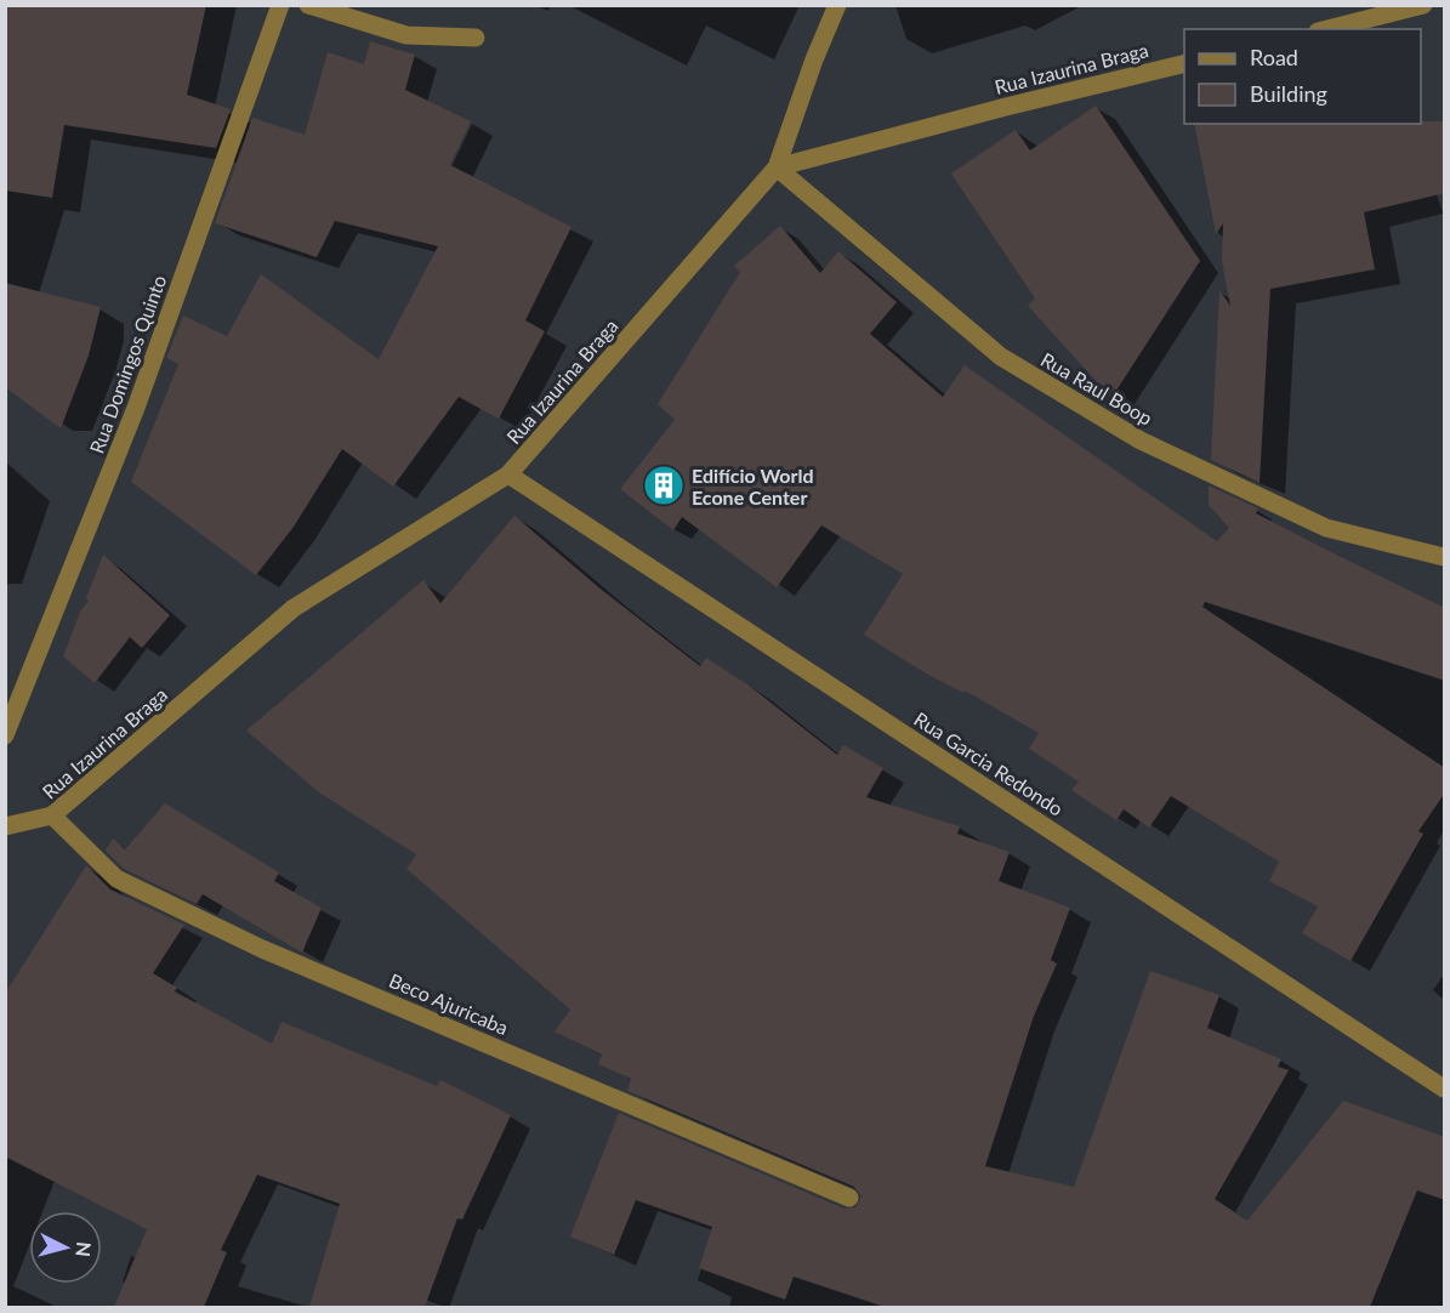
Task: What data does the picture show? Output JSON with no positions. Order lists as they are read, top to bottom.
{
  "streets": {
    "street": [
      "Rua Izaurina Braga",
      "Rua Domingos Quinto",
      "Rua Raul Boop",
      "Rua Garcia Redondo",
      "Beco Ajuricaba"
    ]
  },
  "crossings": [
    ["Rua Izaurina Braga", "Rua Raul Boop"],
    ["Rua Izaurina Braga", "Rua Garcia Redondo"],
    ["Rua Izaurina Braga", "Beco Ajuricaba"]
  ],
  "places": {
    "building": ["Edifício World Econe Center"]
  },
  "legend": ["Road", "Building"],
  "north": "right"
}
